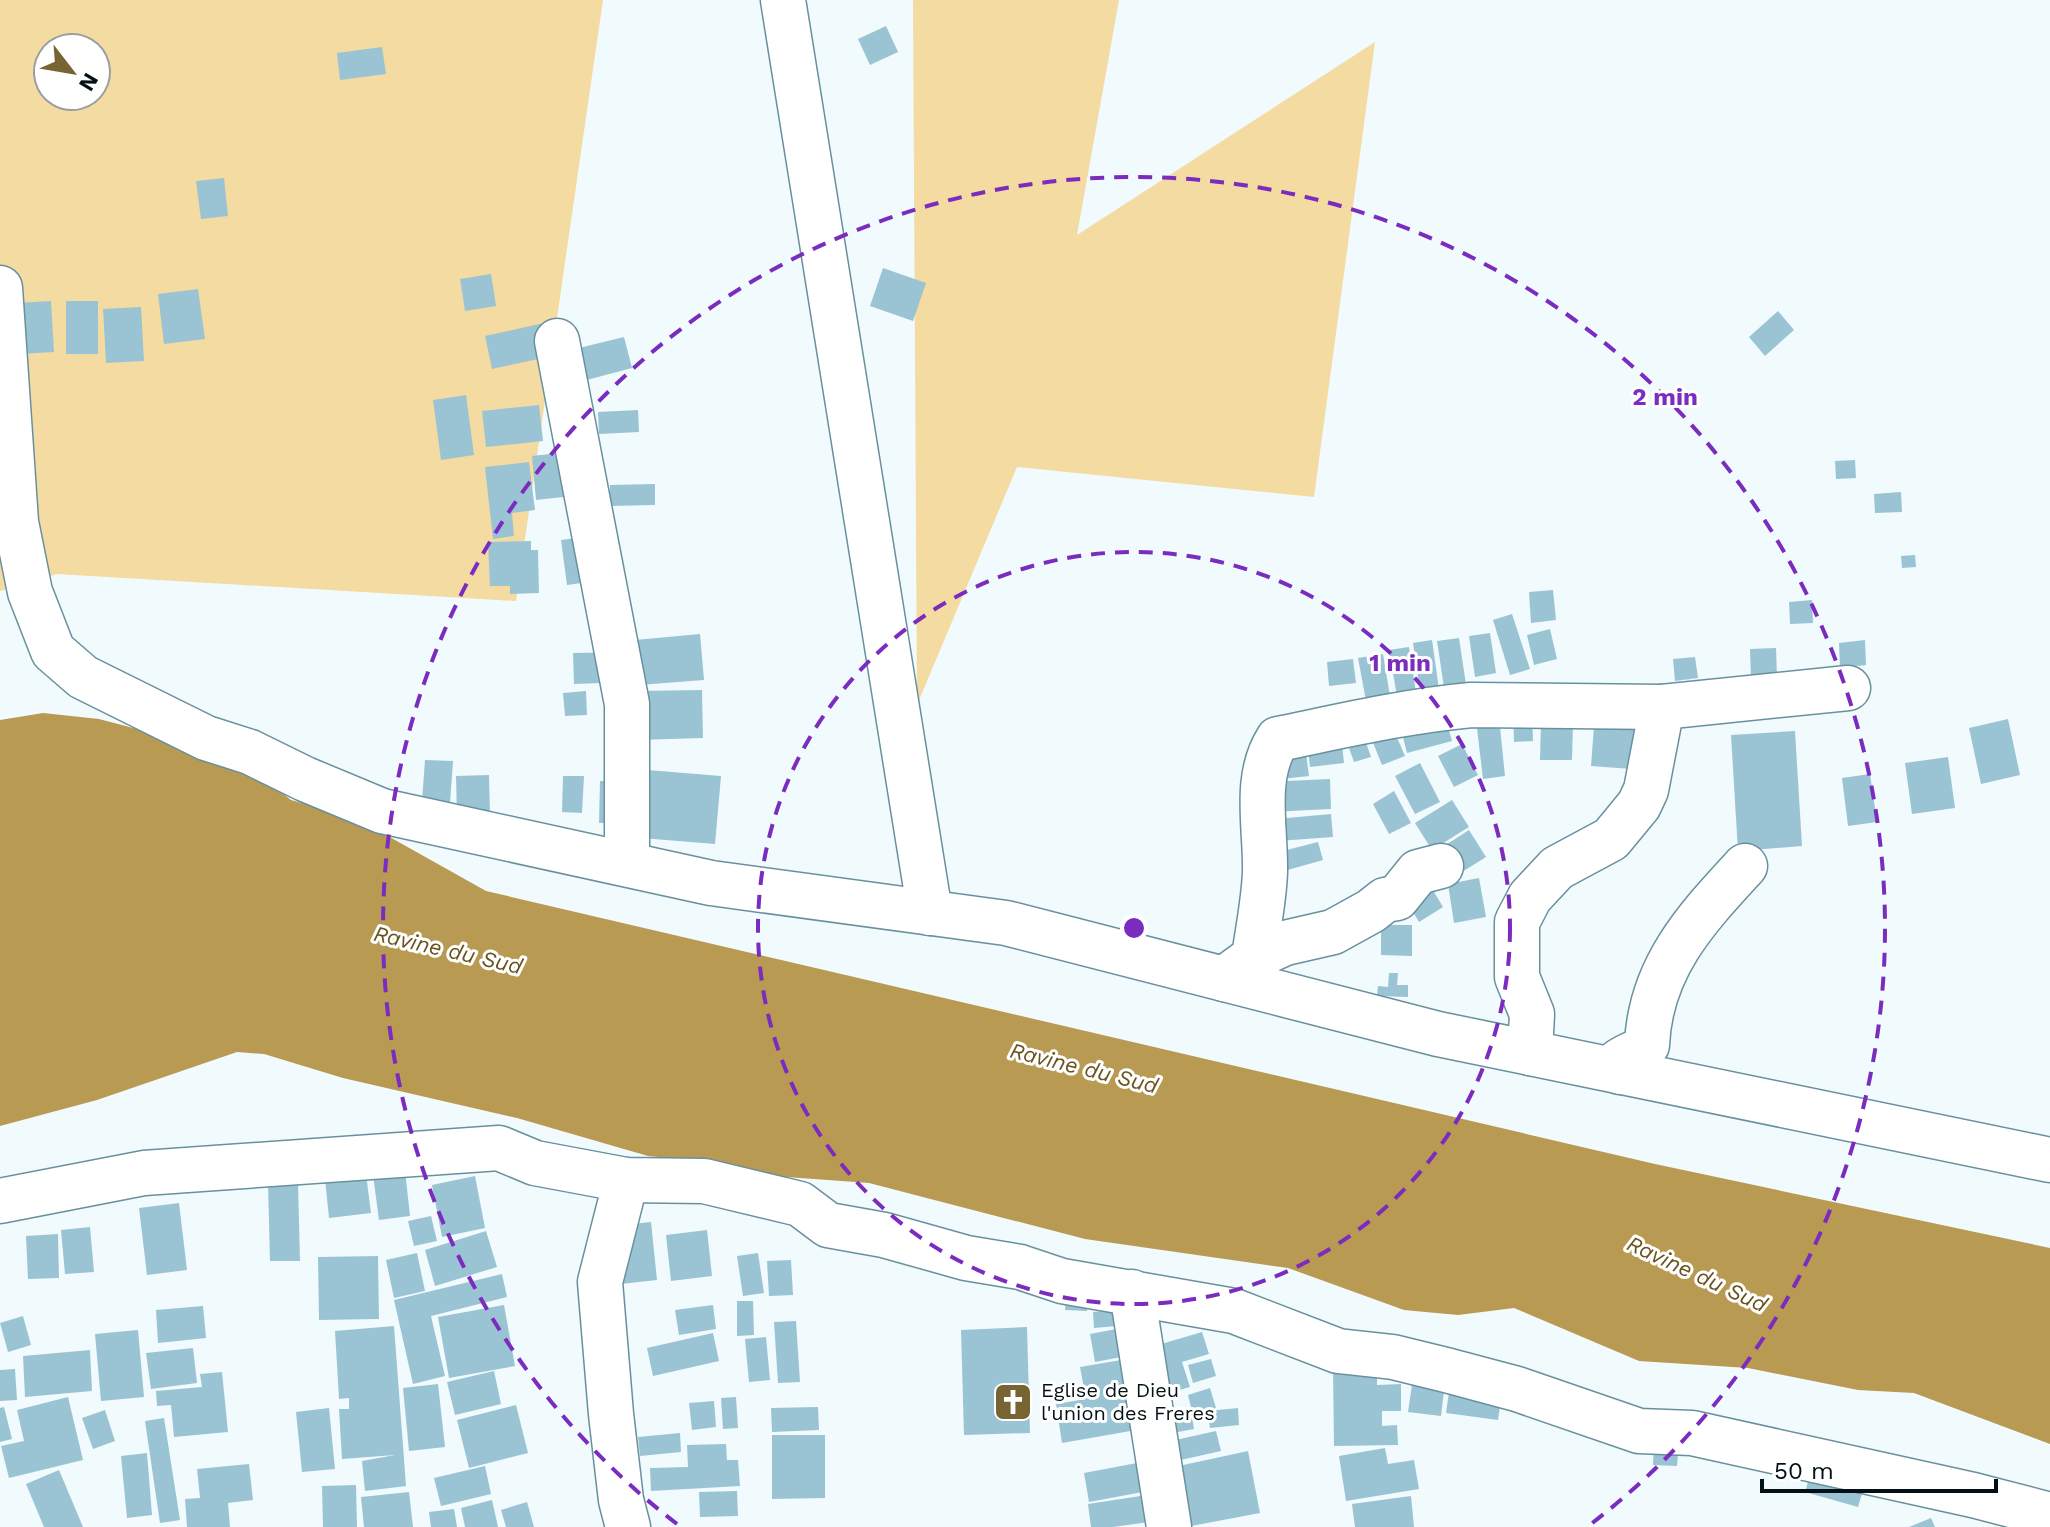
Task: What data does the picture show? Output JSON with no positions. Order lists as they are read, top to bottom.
{
  "water": ["Ravine du Sud"],
  "places": {
    "church": ["Eglise de Dieu l'union des Freres"]
  },
  "scale_bar": "50 m",
  "north": "bottom right",
  "rings": ["2 min", "1 min"]
}
